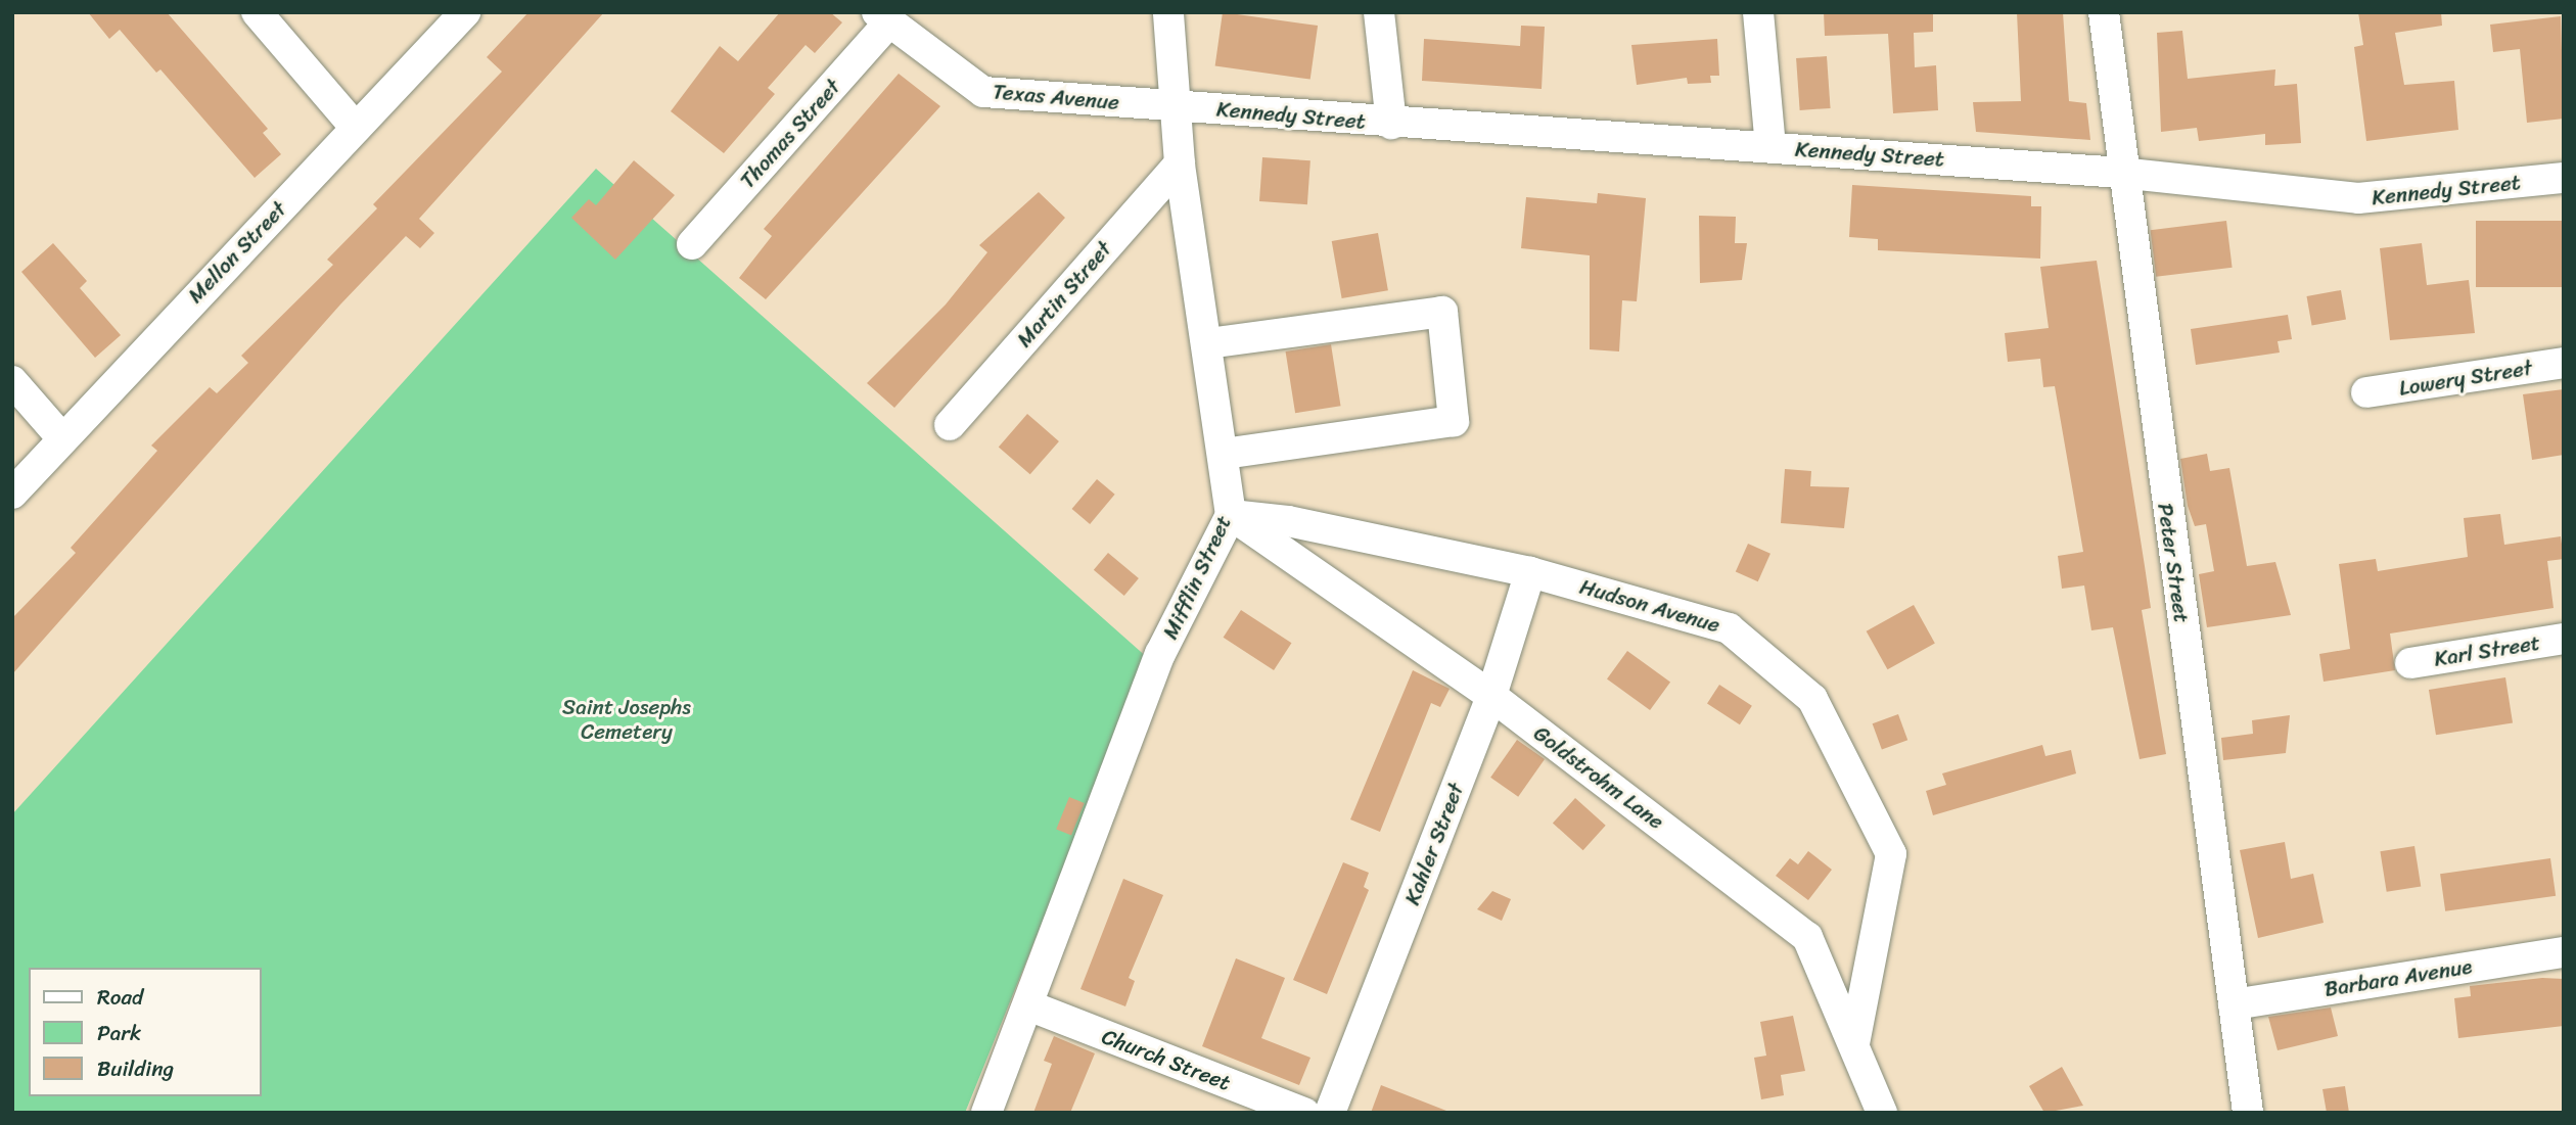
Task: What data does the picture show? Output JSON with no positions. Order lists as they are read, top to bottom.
{
  "streets": {
    "street": [
      "Texas Avenue",
      "Kennedy Street",
      "Thomas Street",
      "Mellon Street",
      "Martin Street",
      "Lowery Street",
      "Peter Street",
      "Mifflin Street",
      "Hudson Avenue",
      "Karl Street",
      "Goldstrohm Lane",
      "Kahler Street",
      "Barbara Avenue",
      "Church Street"
    ]
  },
  "crossings": [
    ["Texas Avenue", "Kennedy Street"],
    ["Texas Avenue", "Thomas Street"],
    ["Texas Avenue", "Mifflin Street"],
    ["Kennedy Street", "Peter Street"],
    ["Kennedy Street", "Mifflin Street"],
    ["Martin Street", "Mifflin Street"],
    ["Peter Street", "Barbara Avenue"],
    ["Mifflin Street", "Hudson Avenue"],
    ["Mifflin Street", "Goldstrohm Lane"],
    ["Mifflin Street", "Church Street"],
    ["Hudson Avenue", "Goldstrohm Lane"],
    ["Hudson Avenue", "Kahler Street"],
    ["Goldstrohm Lane", "Kahler Street"]
  ],
  "parks": ["Saint Josephs Cemetery"],
  "legend": ["Road", "Park", "Building"]
}
